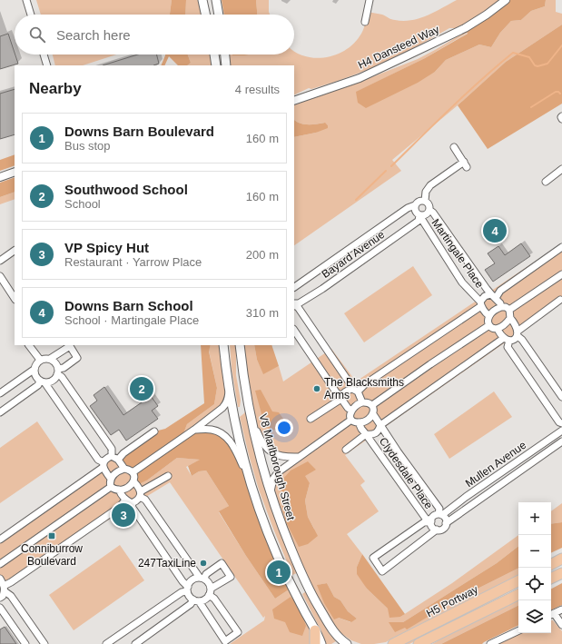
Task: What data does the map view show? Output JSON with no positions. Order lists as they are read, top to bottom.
{
  "streets": {
    "main road": ["V8 Marlborough Street", "H5 Portway"],
    "street": [
      "H4 Dansteed Way",
      "Martingale Place",
      "Bayard Avenue",
      "Mullen Avenue",
      "Clydesdale Place"
    ]
  },
  "crossings": [
    ["Martingale Place", "Bayard Avenue"],
    ["Mullen Avenue", "Clydesdale Place"]
  ],
  "places": {
    "other": ["The Blacksmiths Arms", "247TaxiLine"],
    "transit": ["Conniburrow Boulevard"]
  },
  "page": {
    "search": "Search here",
    "heading": ["Nearby", "4 results"],
    "list": [
      {
        "mark": "1",
        "name": "Downs Barn Boulevard",
        "note": "Bus stop",
        "value": "160 m"
      },
      {
        "mark": "2",
        "name": "Southwood School",
        "note": "School",
        "value": "160 m"
      },
      {
        "mark": "3",
        "name": "VP Spicy Hut",
        "note": "Restaurant · Yarrow Place",
        "value": "200 m"
      },
      {
        "mark": "4",
        "name": "Downs Barn School",
        "note": "School · Martingale Place",
        "value": "310 m"
      }
    ],
    "pins": [
      "4",
      "2",
      "3",
      "1"
    ],
    "map_buttons": ["+", "−"]
  }
}
